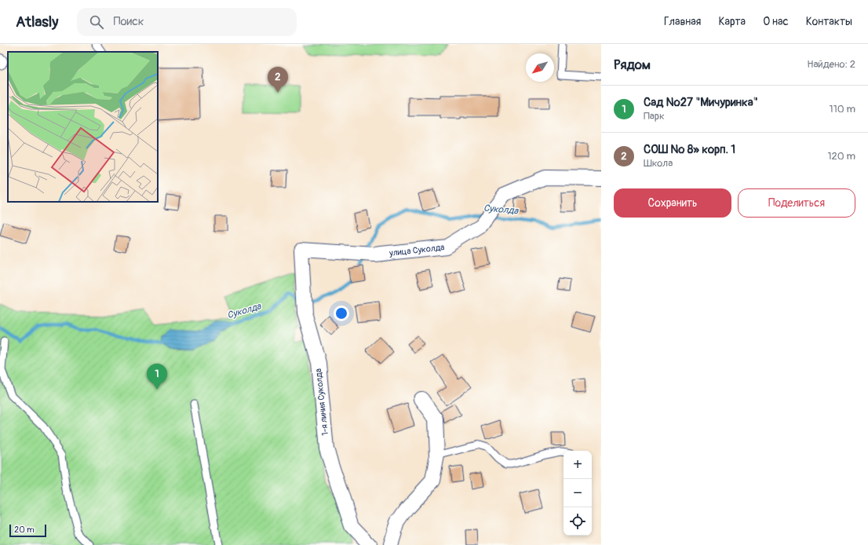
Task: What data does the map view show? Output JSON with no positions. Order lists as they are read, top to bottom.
{
  "streets": {
    "street": ["улица Суколда", "1-я линия Суколда"]
  },
  "crossings": [
    ["улица Суколда", "1-я линия Суколда"]
  ],
  "water": ["Суколда"],
  "scale_bar": "20 m",
  "north": "bottom left",
  "page": {
    "header": "Atlasly",
    "search": "Поиск",
    "nav": [
      "Главная",
      "Карта",
      "О нас",
      "Контакты"
    ],
    "heading": ["Рядом", "Найдено: 2"],
    "pins": ["2", "1"],
    "list": [
      {
        "mark": "1",
        "name": "Сад №27 \"Мичуринка\"",
        "note": "Парк",
        "value": "110 m"
      },
      {
        "mark": "2",
        "name": "СОШ № 8» корп. 1",
        "note": "Школа",
        "value": "120 m"
      }
    ],
    "buttons": ["Сохранить", "Поделиться"],
    "map_buttons": ["+", "−"],
    "scale": "20 m"
  }
}
